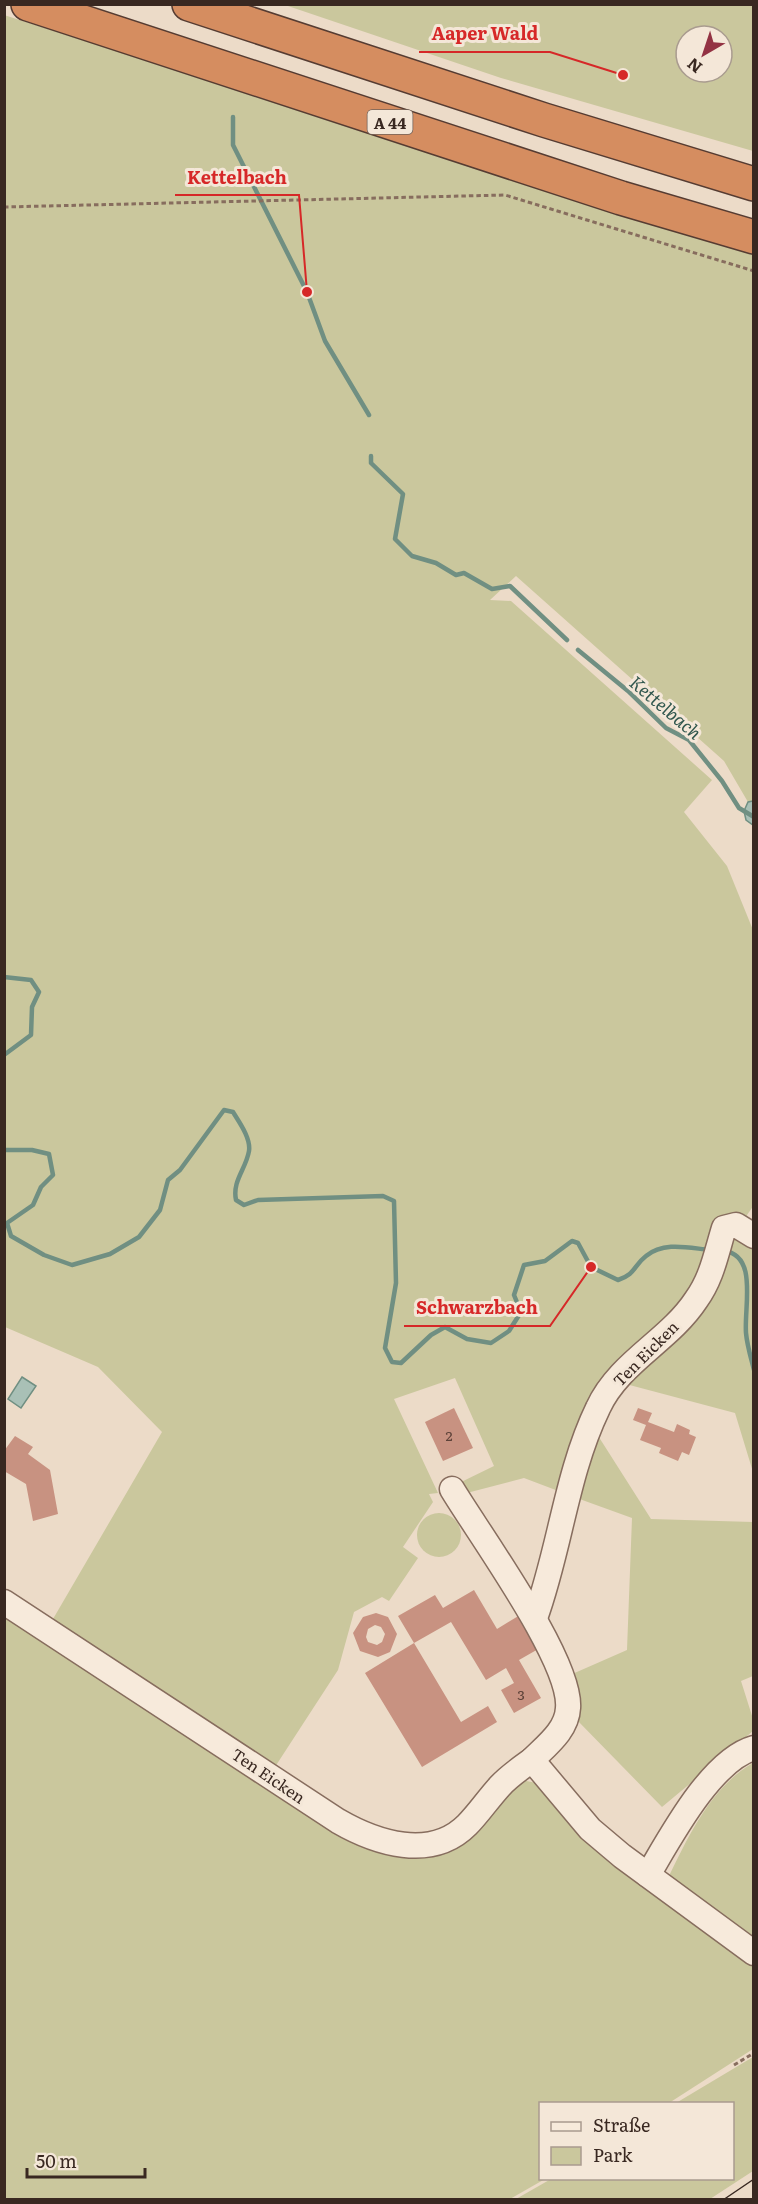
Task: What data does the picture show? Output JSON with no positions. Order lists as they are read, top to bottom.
{
  "streets": {
    "highway": ["A 44"],
    "lane": ["Ten Eicken"]
  },
  "water": ["Kettelbach"],
  "places": ["Aaper Wald", "Kettelbach", "Schwarzbach"],
  "house_numbers": ["2", "3"],
  "legend": ["Straße", "Park"],
  "scale_bar": "50 m",
  "north": "bottom left"
}
